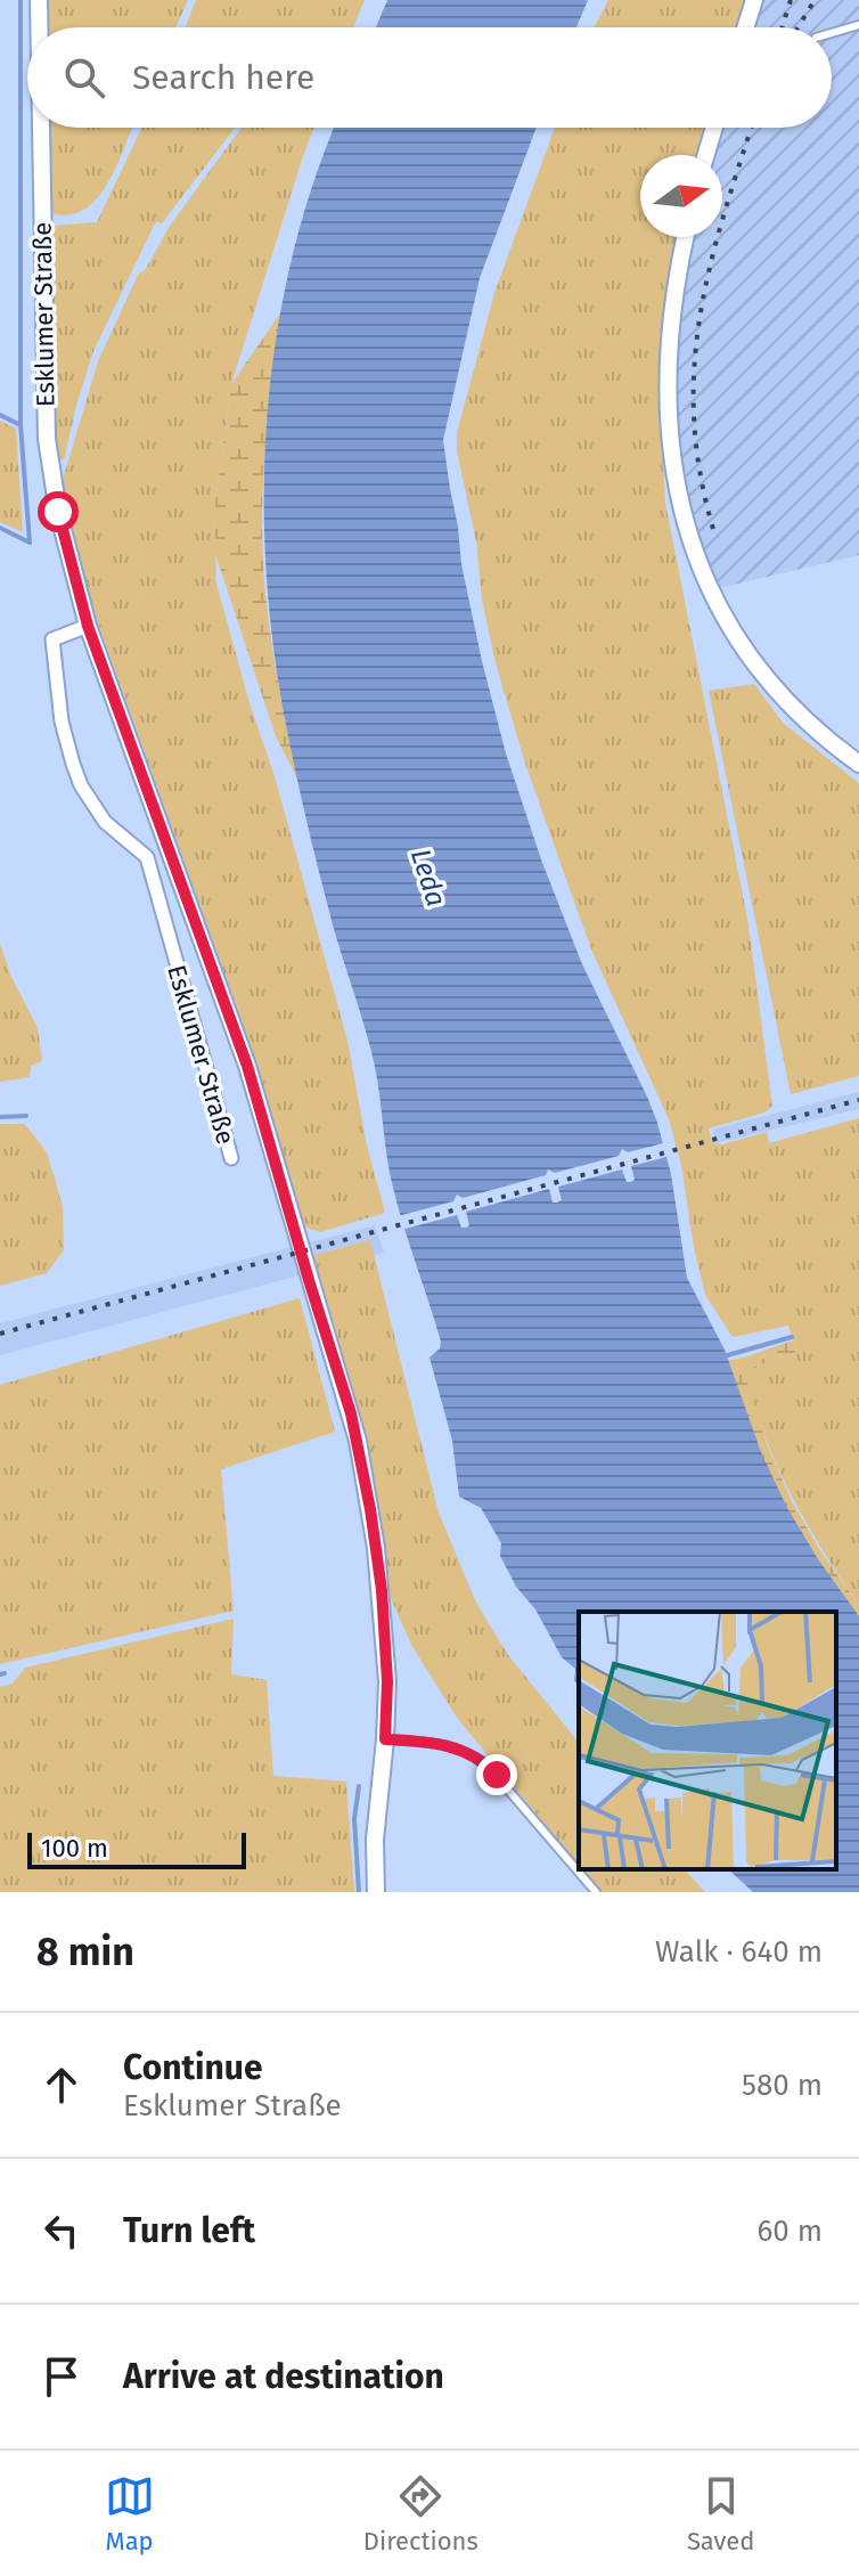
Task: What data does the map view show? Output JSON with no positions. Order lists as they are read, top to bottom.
{
  "streets": {
    "street": ["Esklumer Straße"]
  },
  "water": ["Leda"],
  "scale_bar": "100 m",
  "north": "right",
  "page": {
    "search": "Search here",
    "scale": "100 m",
    "heading": ["8 min", "Walk · 640 m"],
    "list": [
      ["Continue", "Esklumer Straße", "580 m"],
      ["Turn left", "60 m"],
      "Arrive at destination"
    ],
    "nav": ["Map", "Directions", "Saved"]
  }
}
